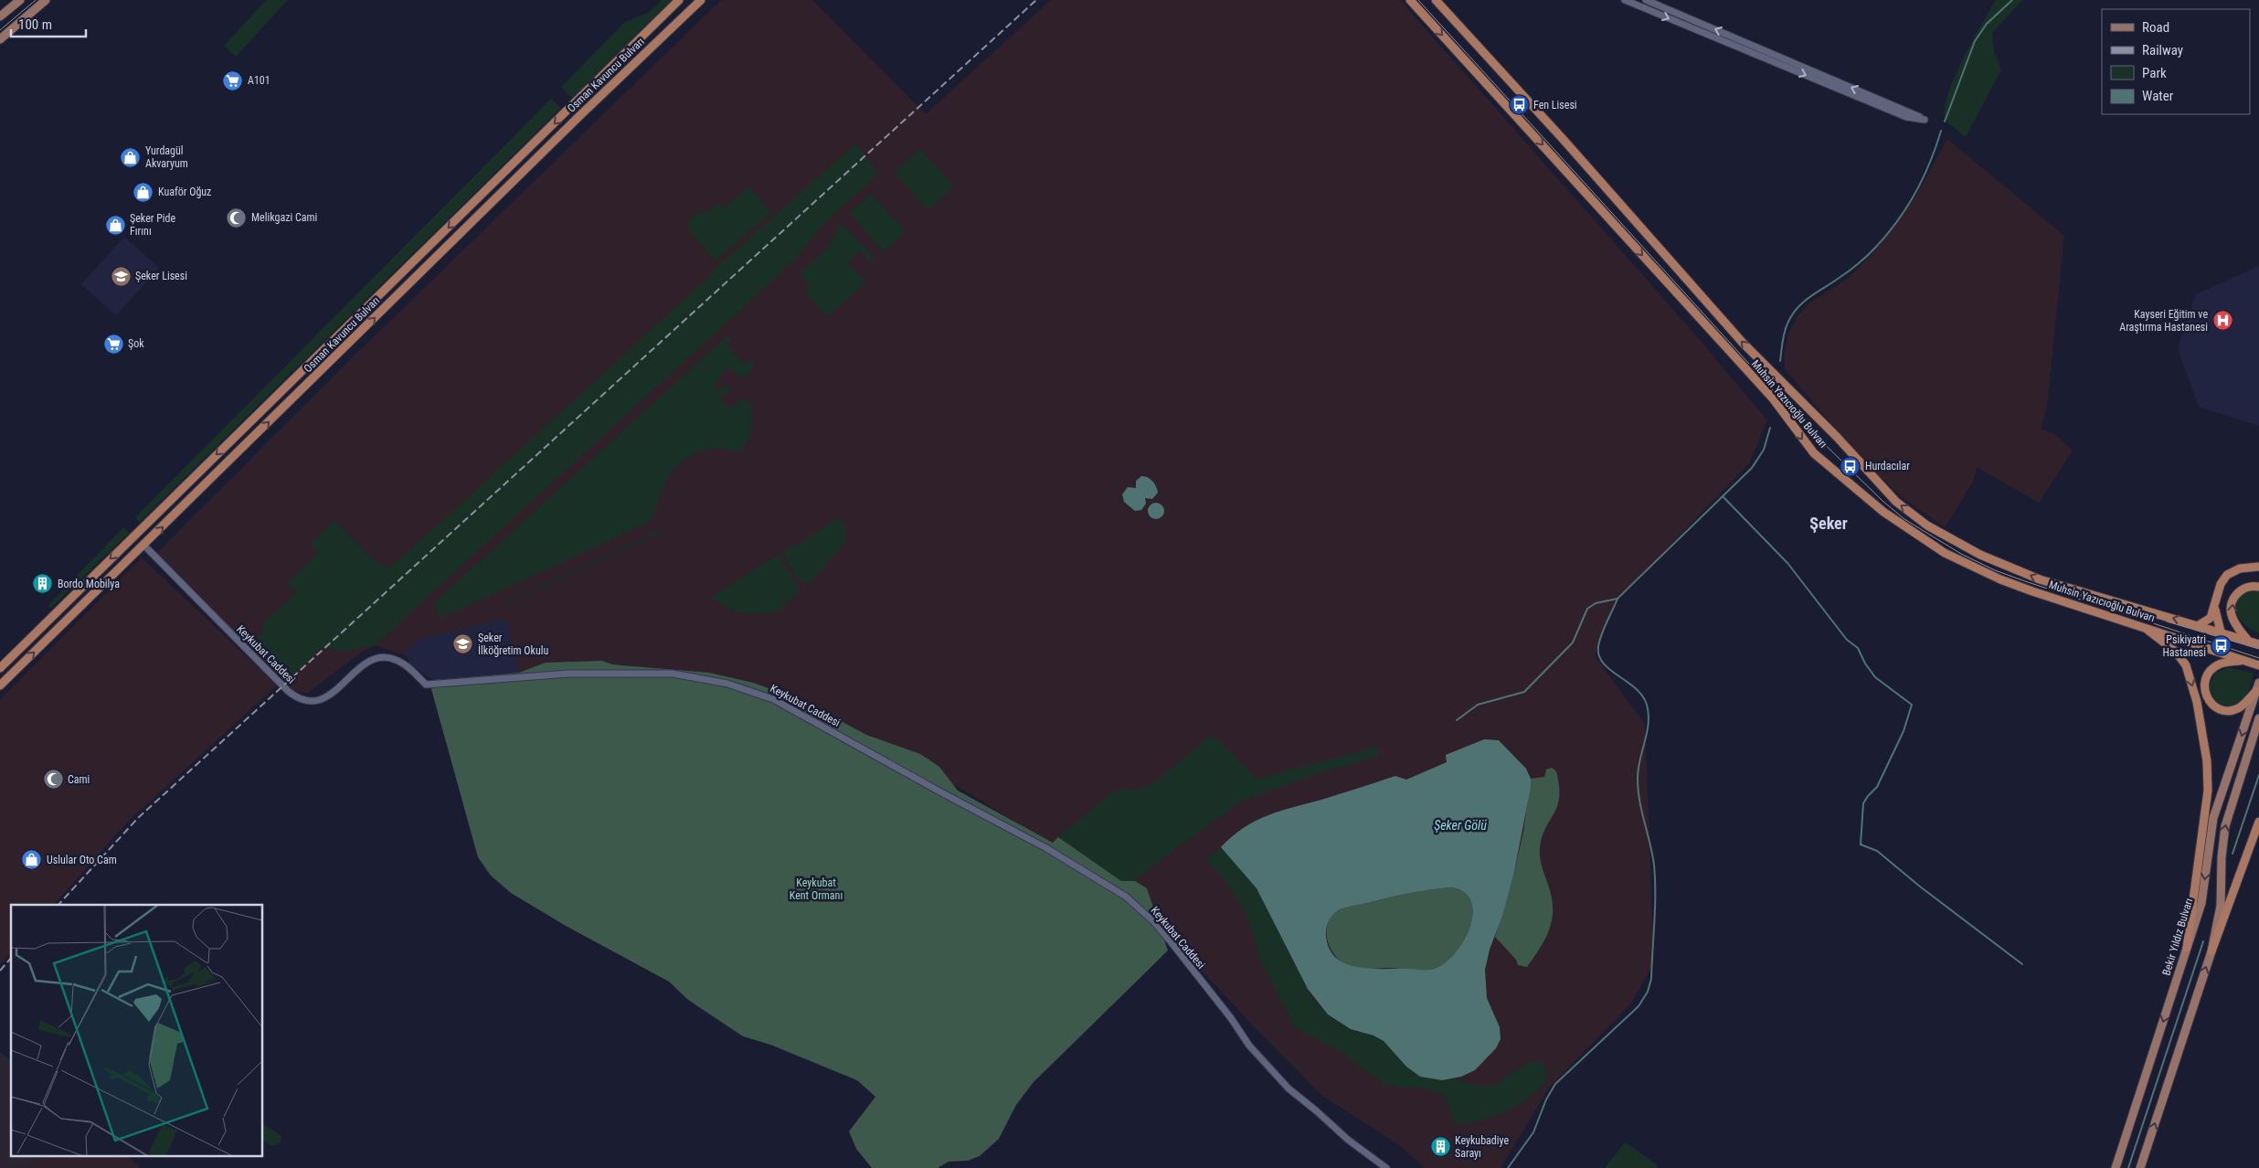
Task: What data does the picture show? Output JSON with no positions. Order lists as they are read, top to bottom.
{
  "streets": {
    "highway": ["Osman Kavuncu Bulvarı", "Muhsin Yazıcıoğlu Bulvarı"],
    "main road": ["Bekir Yıldız Bulvarı"],
    "street": ["Keykubat Caddesi"]
  },
  "crossings": [
    ["Osman Kavuncu Bulvarı", "Keykubat Caddesi"]
  ],
  "districts": ["Şeker"],
  "water": ["Şeker Gölü"],
  "parks": ["Keykubat Kent Ormanı"],
  "places": {
    "supermarket": ["A101", "Şok"],
    "bus stop": ["Fen Lisesi", "Hurdacılar", "Psikiyatri Hastanesi"],
    "shop": [
      "Yurdagül Akvaryum",
      "Kuaför Oğuz",
      "Şeker Pide Fırını",
      "Uslular Oto Cam"
    ],
    "mosque": ["Melikgazi Cami", "Cami"],
    "school or university": ["Şeker Lisesi", "Şeker İlköğretim Okulu"],
    "hospital": ["Kayseri Eğitim ve Araştırma Hastanesi"],
    "building": ["Bordo Mobilya", "Keykubadiye Sarayı"]
  },
  "legend": [
    "Road",
    "Railway",
    "Park",
    "Water"
  ],
  "scale_bar": "100 m"
}
